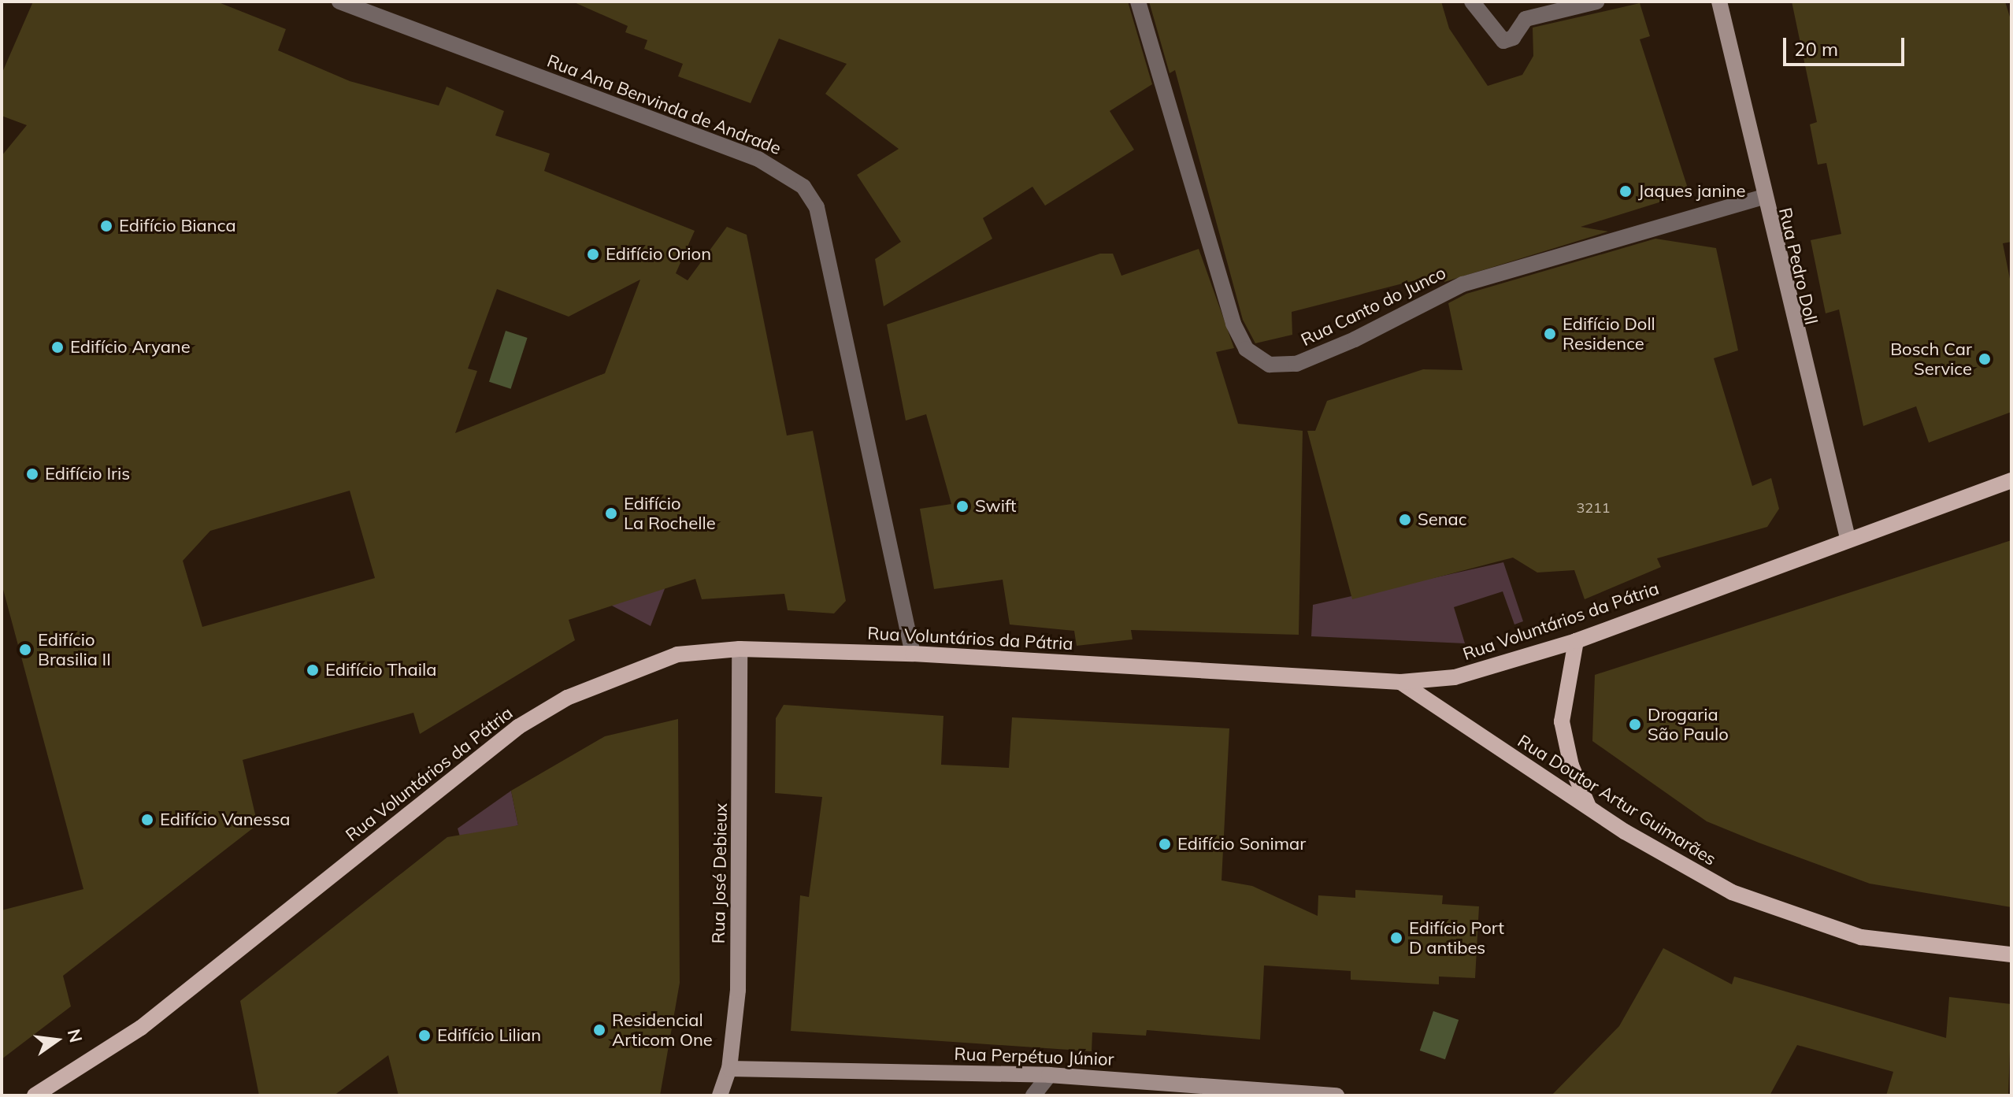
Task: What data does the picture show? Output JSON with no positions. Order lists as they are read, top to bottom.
{
  "streets": {
    "main road": ["Rua Voluntários da Pátria", "Rua Doutor Artur Guimarães"],
    "street": [
      "Rua Ana Benvinda de Andrade",
      "Rua Pedro Doll",
      "Rua Canto do Junco",
      "Rua José Debieux",
      "Rua Perpétuo Júnior"
    ]
  },
  "crossings": [
    ["Rua Ana Benvinda de Andrade", "Rua Voluntários da Pátria"],
    ["Rua Pedro Doll", "Rua Canto do Junco"],
    ["Rua Pedro Doll", "Rua Voluntários da Pátria"],
    ["Rua Voluntários da Pátria", "Rua Doutor Artur Guimarães"],
    ["Rua Voluntários da Pátria", "Rua José Debieux"],
    ["Rua José Debieux", "Rua Perpétuo Júnior"]
  ],
  "places": [
    "Jaques janine",
    "Edifício Bianca",
    "Edifício Orion",
    "Edifício Doll Residence",
    "Edifício Aryane",
    "Bosch Car Service",
    "Edifício Iris",
    "Swift",
    "Edifício La Rochelle",
    "Senac",
    "Edifício Brasilia II",
    "Edifício Thaila",
    "Drogaria São Paulo",
    "Edifício Vanessa",
    "Edifício Sonimar",
    "Edifício Port D antibes",
    "Residencial Articom One",
    "Edifício Lilian"
  ],
  "house_numbers": ["3211"],
  "scale_bar": "20 m",
  "north": "right"
}
